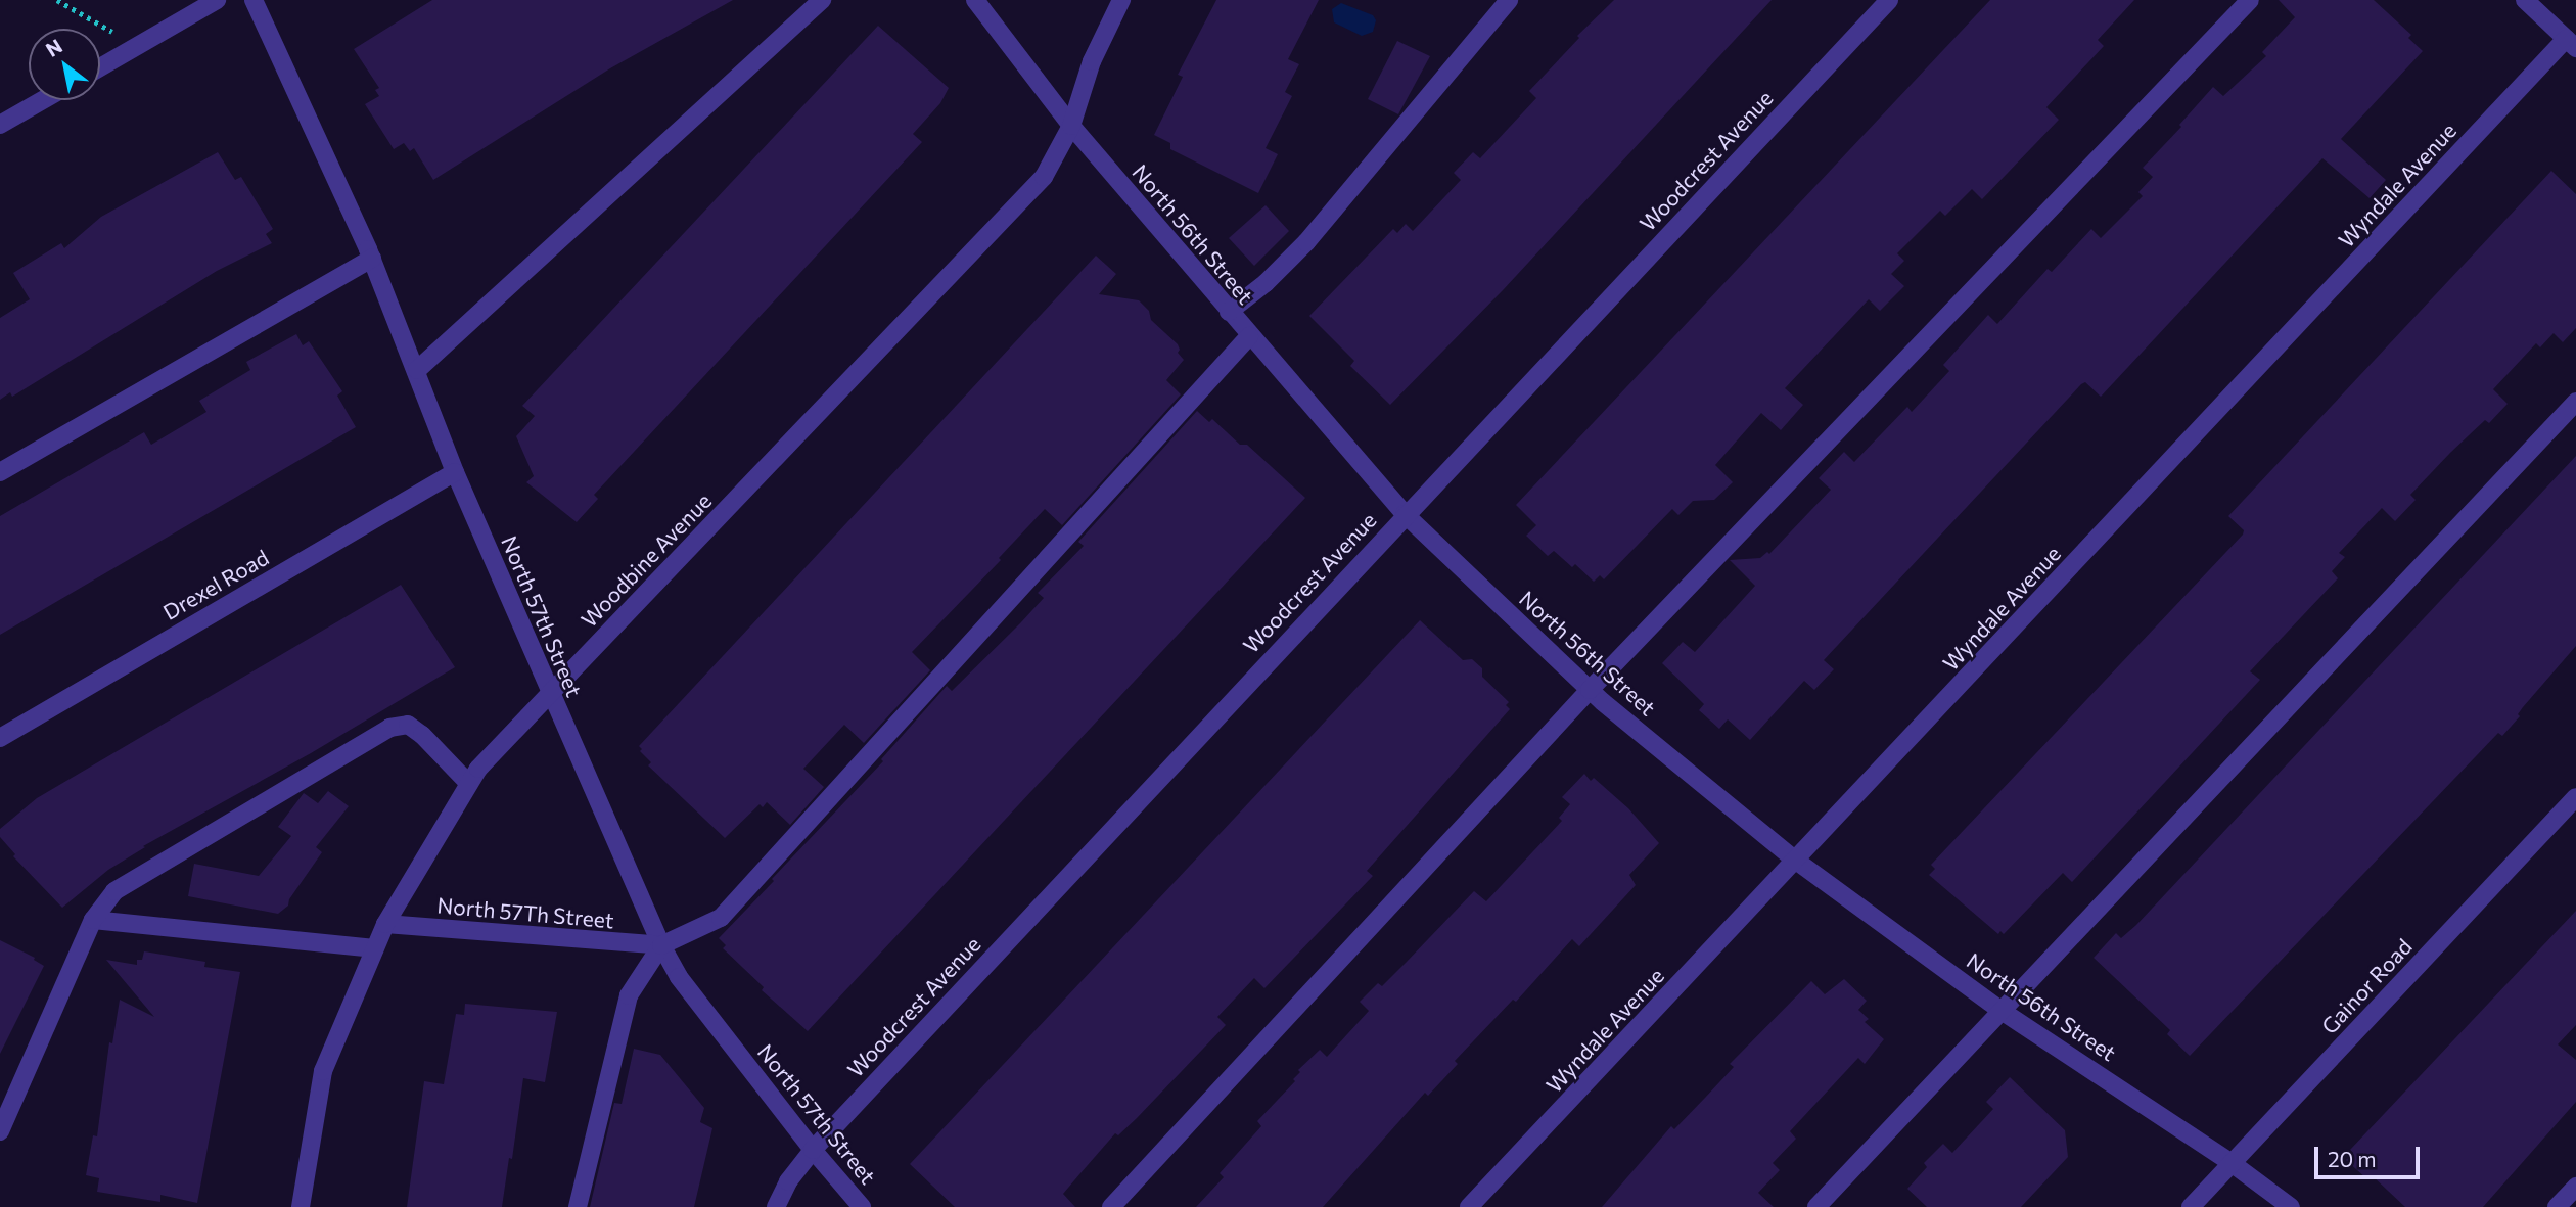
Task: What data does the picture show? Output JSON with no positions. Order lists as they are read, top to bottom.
{
  "streets": {
    "street": [
      "Woodcrest Avenue",
      "Wyndale Avenue",
      "North 56th Street",
      "Woodbine Avenue",
      "Drexel Road",
      "North 57th Street",
      "North 57Th Street",
      "Gainor Road"
    ]
  },
  "crossings": [
    ["Woodcrest Avenue", "North 56th Street"],
    ["Woodcrest Avenue", "North 57th Street"],
    ["Wyndale Avenue", "North 56th Street"],
    ["North 56th Street", "Woodbine Avenue"],
    ["North 56th Street", "Gainor Road"],
    ["Woodbine Avenue", "North 57th Street"],
    ["Woodbine Avenue", "North 57Th Street"],
    ["Drexel Road", "North 57th Street"],
    ["North 57th Street", "North 57Th Street"]
  ],
  "scale_bar": "20 m",
  "north": "top left"
}
